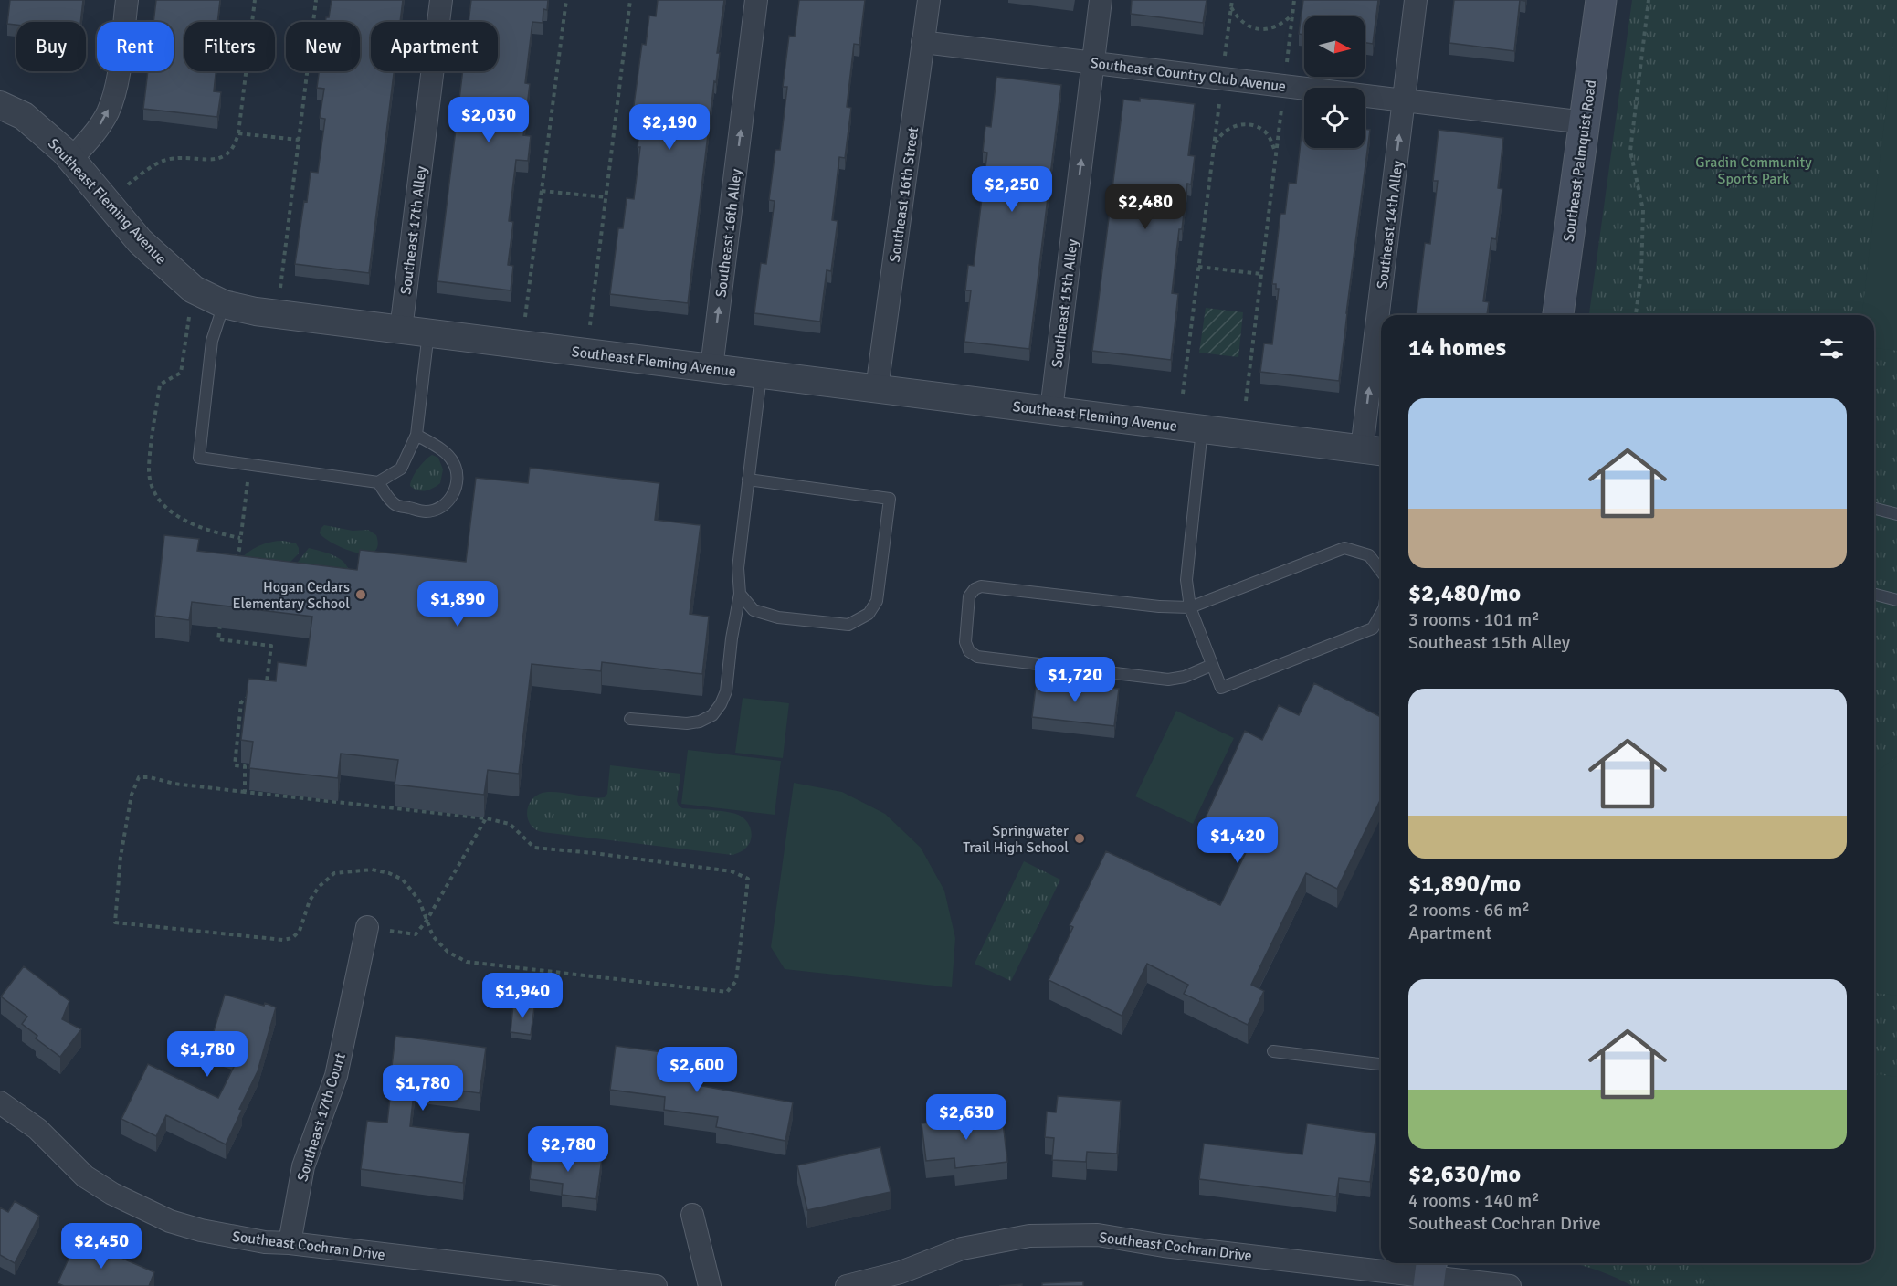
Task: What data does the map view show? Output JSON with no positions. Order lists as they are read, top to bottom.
{
  "streets": {
    "main road": ["Southeast Palmquist Road"],
    "street": [
      "Southeast Country Club Avenue",
      "Southeast 16th Street",
      "Southeast Fleming Avenue",
      "Southeast 14th Alley",
      "Southeast 17th Alley",
      "Southeast 16th Alley",
      "Southeast 15th Alley",
      "Southeast 17th Court",
      "Southeast Cochran Drive"
    ]
  },
  "crossings": [
    ["Southeast Country Club Avenue", "Southeast Palmquist Road"],
    ["Southeast Country Club Avenue", "Southeast 16th Street"],
    ["Southeast Country Club Avenue", "Southeast 14th Alley"],
    ["Southeast Country Club Avenue", "Southeast 15th Alley"],
    ["Southeast 16th Street", "Southeast Fleming Avenue"],
    ["Southeast Fleming Avenue", "Southeast 14th Alley"],
    ["Southeast Fleming Avenue", "Southeast 17th Alley"],
    ["Southeast Fleming Avenue", "Southeast 16th Alley"],
    ["Southeast Fleming Avenue", "Southeast 15th Alley"],
    ["Southeast 17th Court", "Southeast Cochran Drive"]
  ],
  "one_way": ["Southeast 14th Alley", "Southeast 16th Alley", "Southeast 15th Alley"],
  "parks": ["Gradin Community Sports Park"],
  "places": ["Hogan Cedars Elementary School", "Springwater Trail High School"],
  "north": "right",
  "page": {
    "chip": [
      "Buy",
      "Rent",
      "Filters",
      "New",
      "Apartment"
    ],
    "price": [
      "$2,030",
      "$2,190",
      "$2,250",
      "$2,480",
      "$1,890",
      "$1,720",
      "$1,420",
      "$1,940",
      "$1,780",
      "$2,600",
      "$1,780",
      "$2,630",
      "$2,780",
      "$2,450"
    ],
    "heading": "14 homes",
    "list": [
      {
        "name": "$2,480/mo",
        "note": "3 rooms · 101 m² · Southeast 15th Alley"
      },
      {
        "name": "$1,890/mo",
        "note": "2 rooms · 66 m² · Apartment"
      },
      {
        "name": "$2,630/mo",
        "note": "4 rooms · 140 m² · Southeast Cochran Drive"
      }
    ]
  }
}
